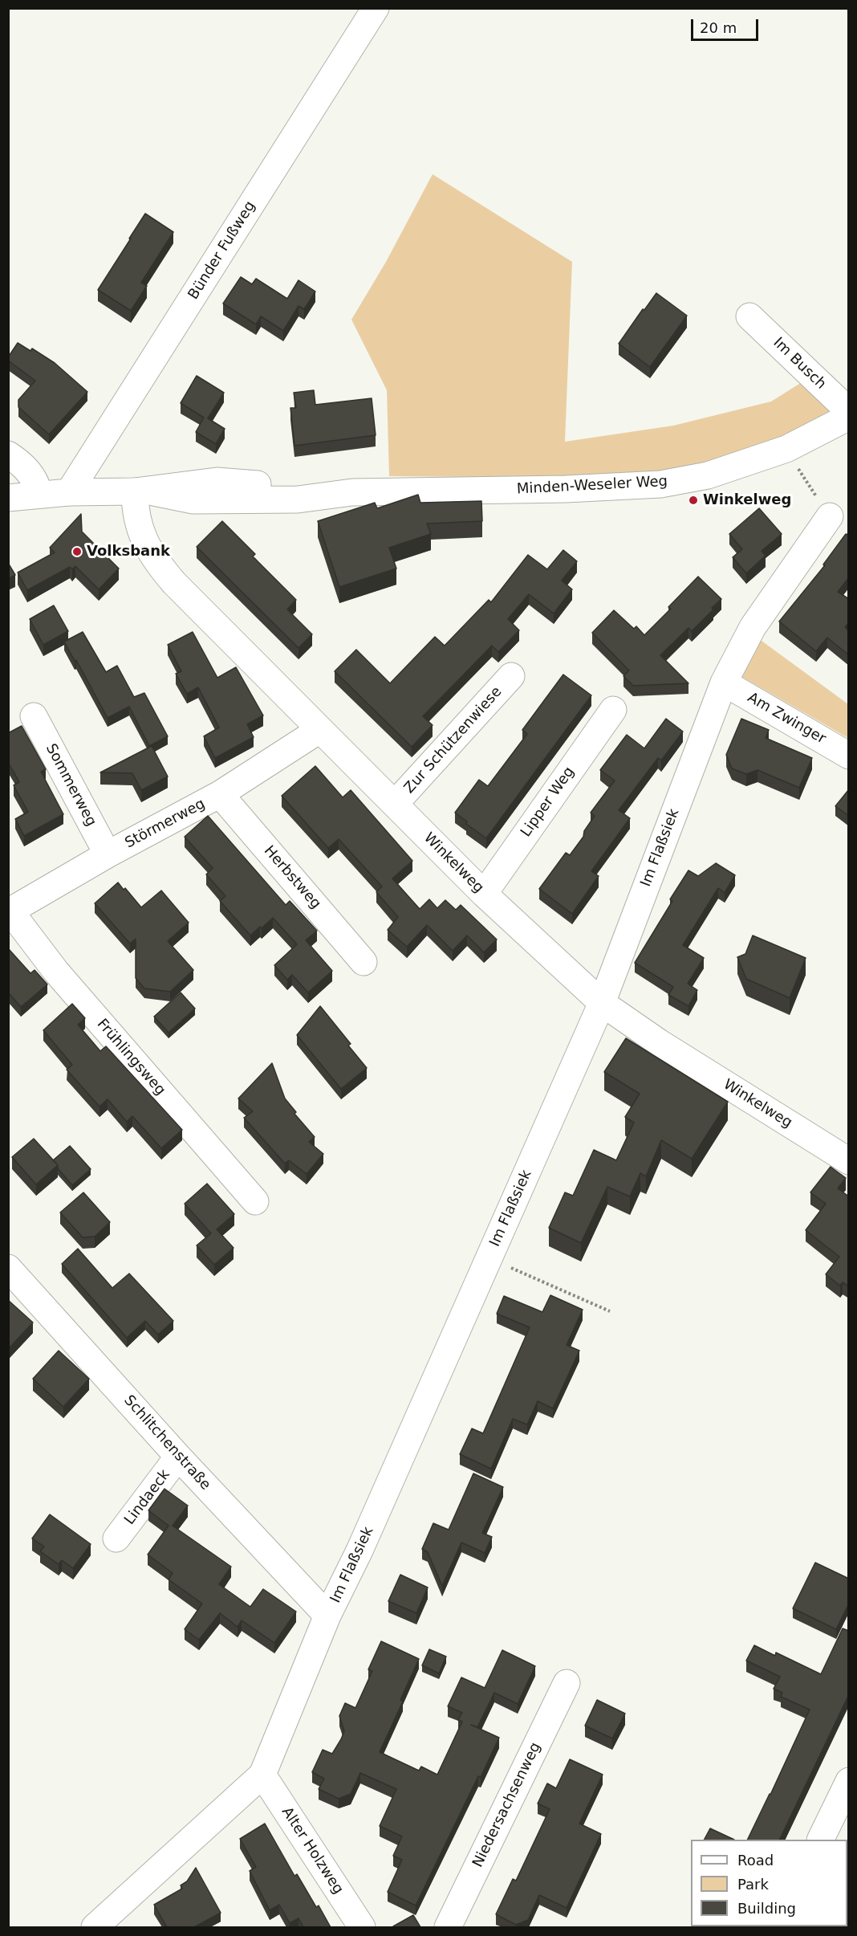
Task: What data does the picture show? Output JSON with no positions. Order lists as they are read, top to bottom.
{
  "streets": {
    "street": [
      "Bünder Fußweg",
      "Im Busch",
      "Minden-Weseler Weg",
      "Am Zwinger",
      "Zur Schützenwiese",
      "Sommerweg",
      "Lipper Weg",
      "Störmerweg",
      "Im Flaßsiek",
      "Winkelweg",
      "Herbstweg",
      "Frühlingsweg",
      "Schlitchenstraße",
      "Lindaeck",
      "Niedersachsenweg",
      "Alter Holzweg"
    ]
  },
  "crossings": [
    ["Bünder Fußweg", "Minden-Weseler Weg"],
    ["Minden-Weseler Weg", "Winkelweg"],
    ["Am Zwinger", "Im Flaßsiek"],
    ["Zur Schützenwiese", "Winkelweg"],
    ["Sommerweg", "Störmerweg"],
    ["Lipper Weg", "Winkelweg"],
    ["Störmerweg", "Winkelweg"],
    ["Störmerweg", "Herbstweg"],
    ["Störmerweg", "Frühlingsweg"],
    ["Im Flaßsiek", "Winkelweg"],
    ["Im Flaßsiek", "Schlitchenstraße"],
    ["Im Flaßsiek", "Alter Holzweg"],
    ["Schlitchenstraße", "Lindaeck"]
  ],
  "places": ["Winkelweg", "Volksbank"],
  "legend": ["Road", "Park", "Building"],
  "scale_bar": "20 m"
}
